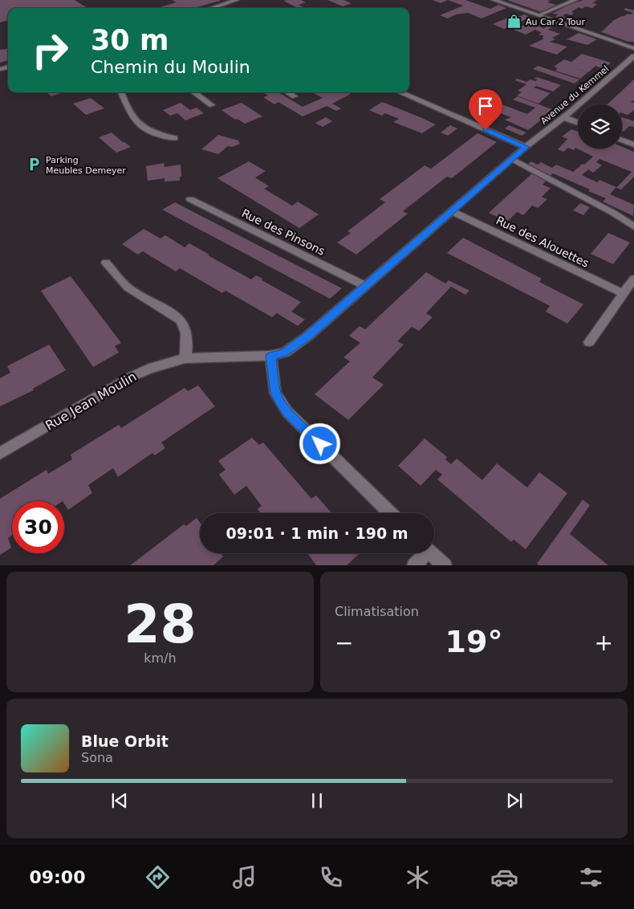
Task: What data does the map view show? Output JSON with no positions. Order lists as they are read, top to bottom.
{
  "streets": {
    "street": [
      "Avenue du Kemmel",
      "Rue des Pinsons",
      "Rue des Alouettes",
      "Rue Jean Moulin"
    ]
  },
  "crossings": [
    ["Avenue du Kemmel", "Rue des Pinsons"],
    ["Avenue du Kemmel", "Rue des Alouettes"],
    ["Avenue du Kemmel", "Rue Jean Moulin"],
    ["Rue des Pinsons", "Rue Jean Moulin"]
  ],
  "places": {
    "shop": ["Au Car 2 Tour"],
    "parking": ["Parking Meubles Demeyer"]
  },
  "page": {
    "turn": ["30 m", "Chemin du Moulin"],
    "limit": "30",
    "trip": "09:01 · 1 min · 190 m",
    "tile": [
      ["28", "km/h"],
      "Climatisation"
    ],
    "heat": ["−", "19°", "+"],
    "song": ["Blue Orbit", "Sona"],
    "tabs": "09:00"
  }
}
